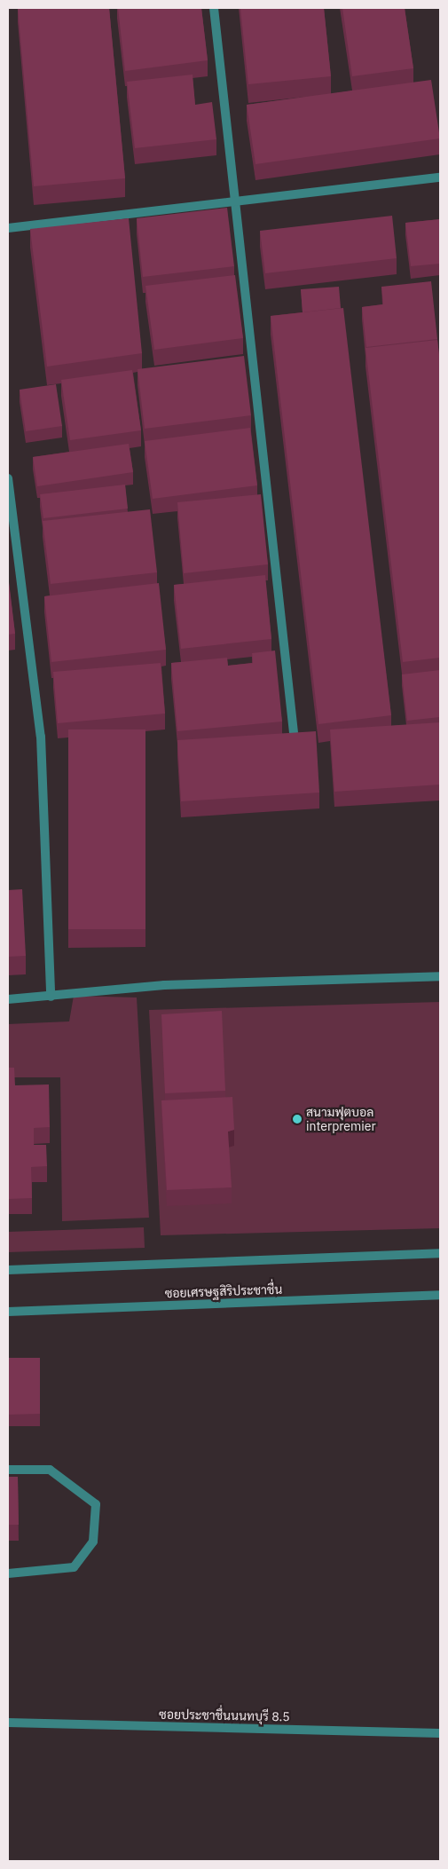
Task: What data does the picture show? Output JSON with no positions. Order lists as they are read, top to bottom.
{
  "streets": {
    "street": ["ซอยเศรษฐสิริประชาชื่น", "ซอยประชาชื่นนนทบุรี 8.5"]
  },
  "places": ["สนามฟุตบอล interpremier"]
}
